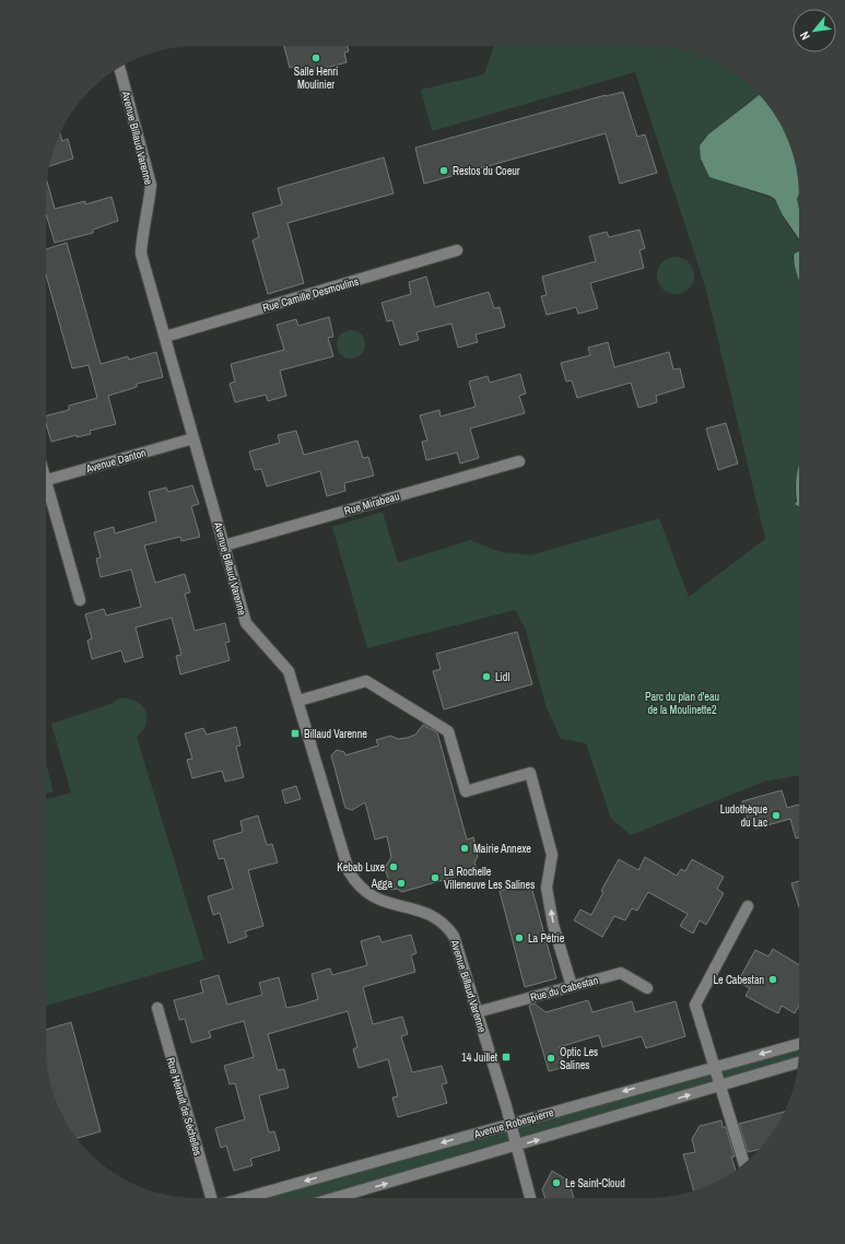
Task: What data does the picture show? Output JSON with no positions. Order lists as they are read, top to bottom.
{
  "streets": {
    "street": [
      "Avenue Billaud Varenne",
      "Rue Camille Desmoulins",
      "Avenue Danton",
      "Rue Mirabeau",
      "Rue du Cabestan",
      "Rue Hérault de Séchelles",
      "Avenue Robespierre"
    ]
  },
  "crossings": [
    ["Avenue Billaud Varenne", "Rue Camille Desmoulins"],
    ["Avenue Billaud Varenne", "Avenue Danton"],
    ["Avenue Billaud Varenne", "Rue Mirabeau"],
    ["Avenue Billaud Varenne", "Rue du Cabestan"],
    ["Avenue Billaud Varenne", "Avenue Robespierre"]
  ],
  "parks": ["Parc du plan d'eau de la Moulinette2"],
  "places": {
    "other": [
      "Salle Henri Moulinier",
      "Restos du Coeur",
      "Lidl",
      "Ludothèque du Lac",
      "Mairie Annexe",
      "Kebab Luxe",
      "La Rochelle Villeneuve Les Salines",
      "Agga",
      "La Pétrie",
      "Le Cabestan",
      "Optic Les Salines",
      "Le Saint-Cloud"
    ],
    "transit": ["Billaud Varenne", "14 Juillet"]
  },
  "north": "bottom left"
}
